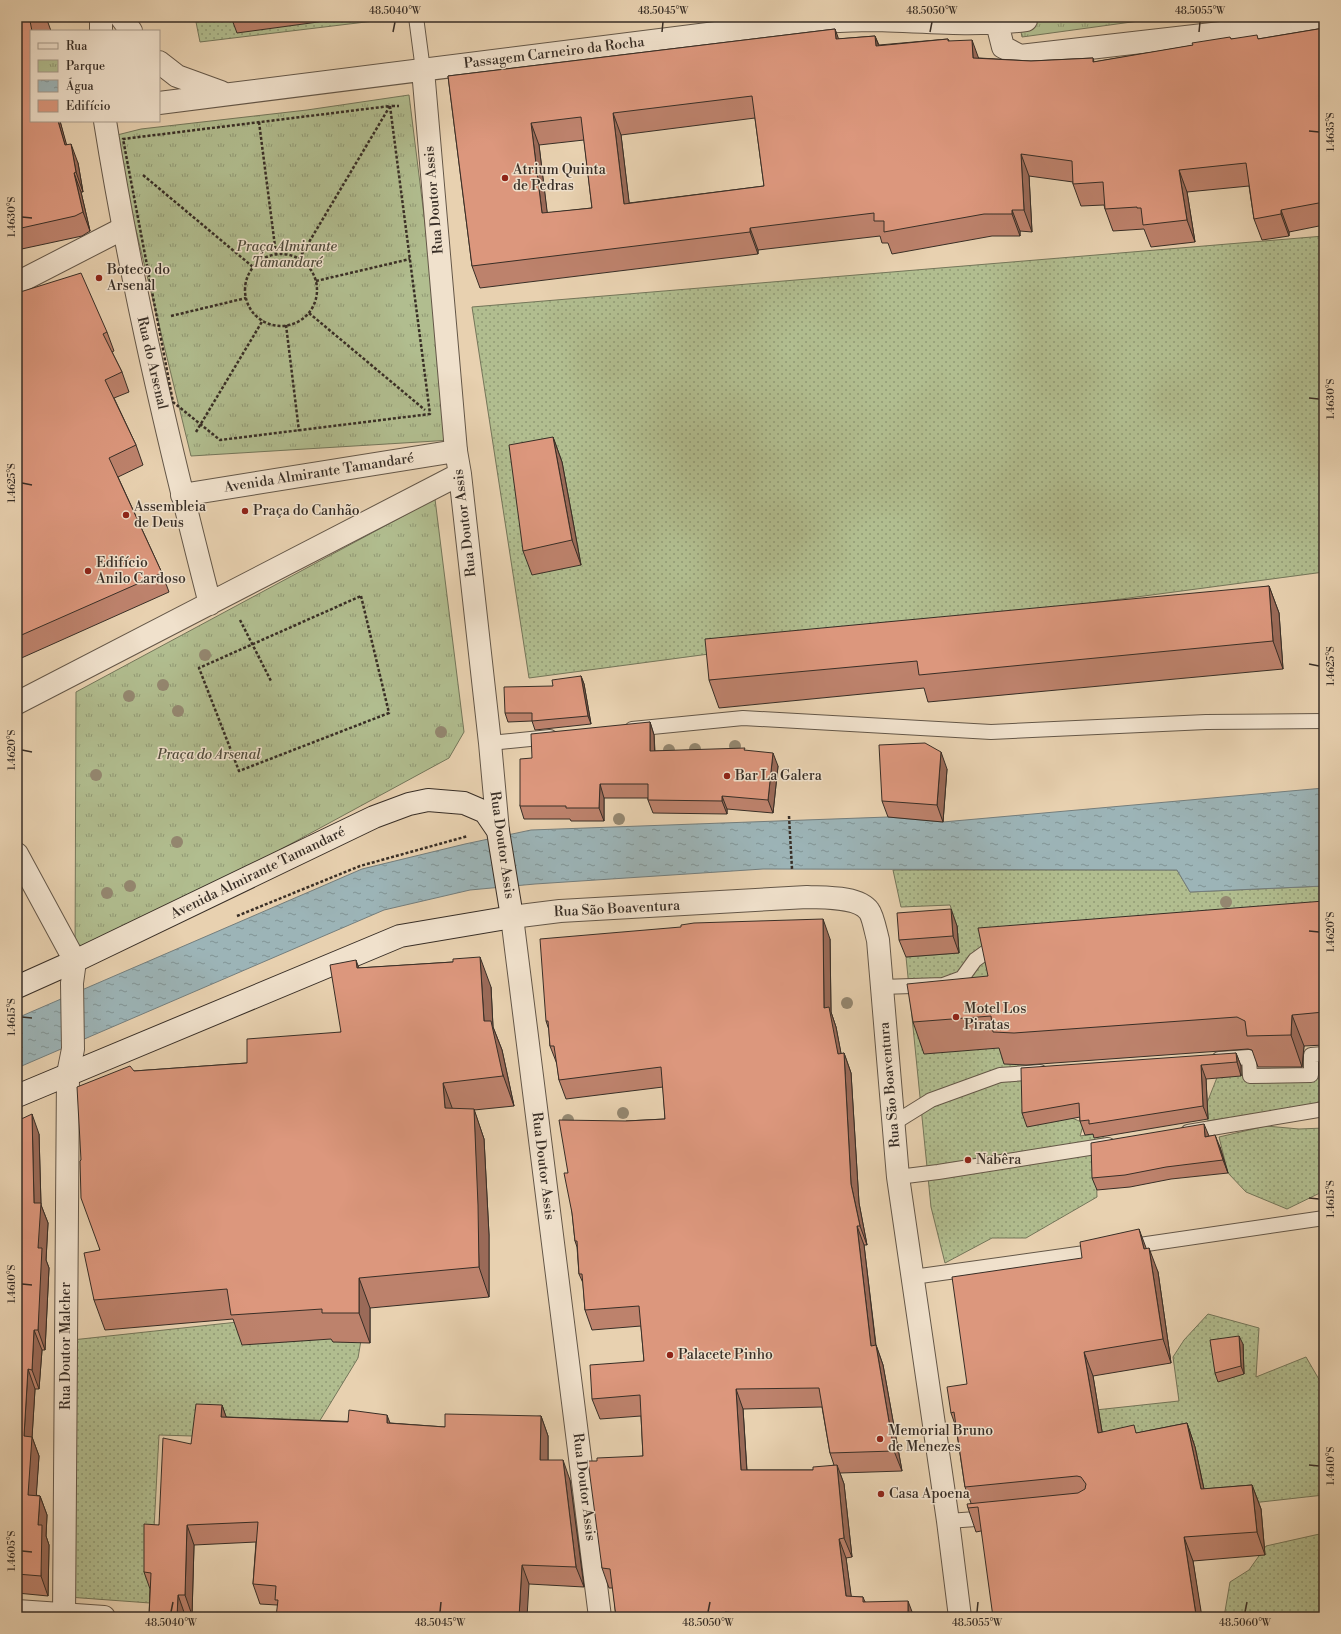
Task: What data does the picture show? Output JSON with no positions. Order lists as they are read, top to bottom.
{
  "streets": {
    "street": [
      "Passagem Carneiro da Rocha",
      "Rua Doutor Assis",
      "Rua do Arsenal",
      "Avenida Almirante Tamandaré",
      "Rua São Boaventura",
      "Rua Doutor Malcher"
    ]
  },
  "crossings": [
    ["Passagem Carneiro da Rocha", "Rua Doutor Assis"],
    ["Rua Doutor Assis", "Avenida Almirante Tamandaré"],
    ["Rua Doutor Assis", "Rua São Boaventura"],
    ["Rua do Arsenal", "Avenida Almirante Tamandaré"],
    ["Avenida Almirante Tamandaré", "Rua Doutor Malcher"]
  ],
  "parks": ["Praça Almirante Tamandaré", "Praça do Arsenal"],
  "places": [
    "Atrium Quinta de Pedras",
    "Boteco do Arsenal",
    "Praça do Canhão",
    "Assembleia de Deus",
    "Edifício Anilo Cardoso",
    "Bar La Galera",
    "Motel Los Piratas",
    "Nabêra",
    "Palacete Pinho",
    "Memorial Bruno de Menezes",
    "Casa Apoena"
  ],
  "legend": [
    "Rua",
    "Parque",
    "Água",
    "Edifício"
  ],
  "coordinates": [
    "48.5040°W",
    "48.5045°W",
    "48.5050°W",
    "48.5055°W",
    "1.4635°S",
    "1.4630°S",
    "1.4625°S",
    "1.4620°S",
    "1.4615°S",
    "1.4610°S",
    "1.4605°S",
    "48.5060°W"
  ]
}
